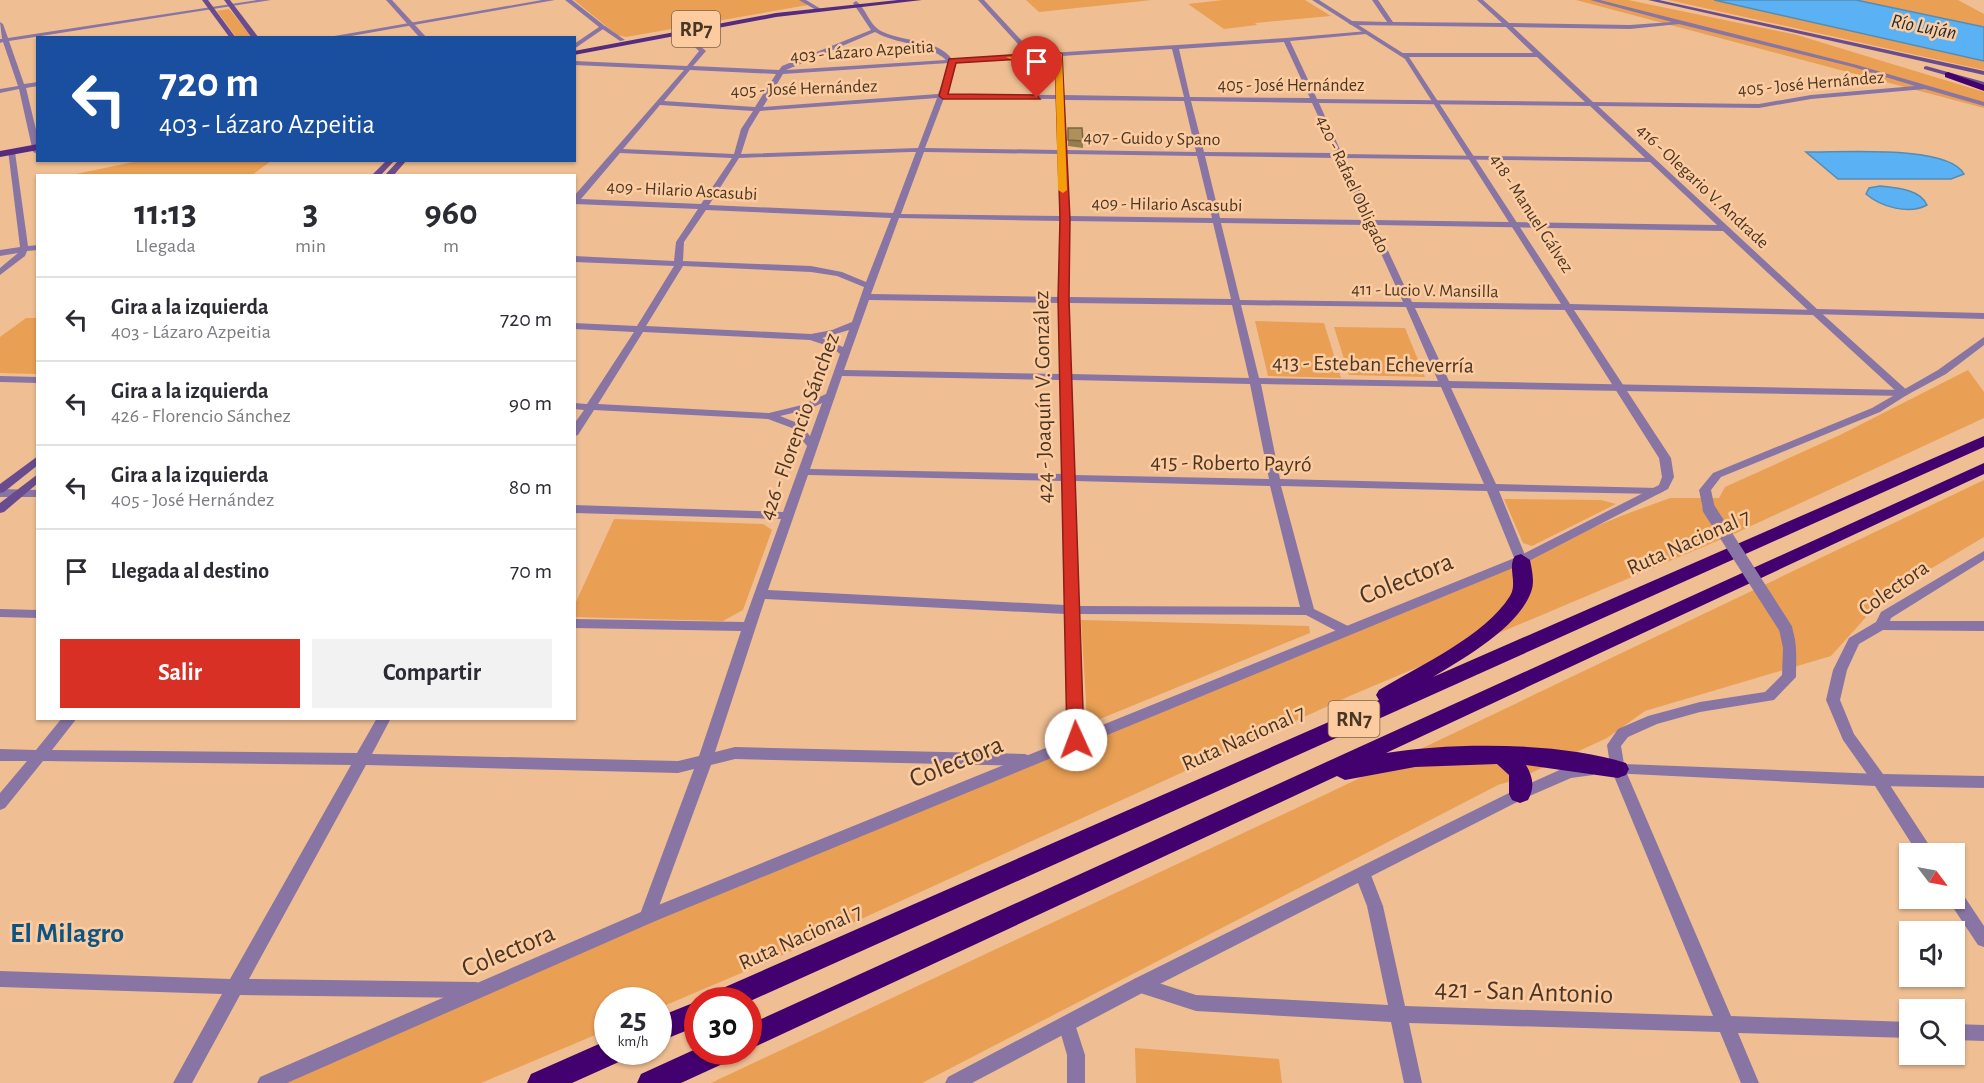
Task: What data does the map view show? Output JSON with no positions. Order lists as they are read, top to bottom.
{
  "streets": {
    "highway": ["Ruta Nacional 7", "RN7"],
    "main road": ["RP7"],
    "street": [
      "403 - Lázaro Azpeitia",
      "405 - José Hernández",
      "407 - Guido y Spano",
      "420 - Rafael Obligado",
      "416 - Olegario V. Andrade",
      "409 - Hilario Ascasubi",
      "418 - Manuel Gálvez",
      "411 - Lucio V. Mansilla",
      "413 - Esteban Echeverría",
      "424 - Joaquín V. González",
      "426 - Florencio Sánchez",
      "415 - Roberto Payró",
      "Colectora",
      "421 - San Antonio"
    ]
  },
  "crossings": [
    ["403 - Lázaro Azpeitia", "420 - Rafael Obligado"],
    ["403 - Lázaro Azpeitia", "418 - Manuel Gálvez"],
    ["403 - Lázaro Azpeitia", "424 - Joaquín V. González"],
    ["403 - Lázaro Azpeitia", "426 - Florencio Sánchez"],
    ["405 - José Hernández", "420 - Rafael Obligado"],
    ["405 - José Hernández", "416 - Olegario V. Andrade"],
    ["405 - José Hernández", "418 - Manuel Gálvez"],
    ["405 - José Hernández", "424 - Joaquín V. González"],
    ["405 - José Hernández", "426 - Florencio Sánchez"],
    ["407 - Guido y Spano", "420 - Rafael Obligado"],
    ["407 - Guido y Spano", "416 - Olegario V. Andrade"],
    ["407 - Guido y Spano", "418 - Manuel Gálvez"],
    ["407 - Guido y Spano", "424 - Joaquín V. González"],
    ["407 - Guido y Spano", "426 - Florencio Sánchez"],
    ["420 - Rafael Obligado", "409 - Hilario Ascasubi"],
    ["420 - Rafael Obligado", "411 - Lucio V. Mansilla"],
    ["420 - Rafael Obligado", "413 - Esteban Echeverría"],
    ["420 - Rafael Obligado", "415 - Roberto Payró"],
    ["420 - Rafael Obligado", "Colectora"],
    ["416 - Olegario V. Andrade", "409 - Hilario Ascasubi"],
    ["416 - Olegario V. Andrade", "411 - Lucio V. Mansilla"],
    ["416 - Olegario V. Andrade", "413 - Esteban Echeverría"],
    ["409 - Hilario Ascasubi", "418 - Manuel Gálvez"],
    ["409 - Hilario Ascasubi", "424 - Joaquín V. González"],
    ["409 - Hilario Ascasubi", "426 - Florencio Sánchez"],
    ["418 - Manuel Gálvez", "411 - Lucio V. Mansilla"],
    ["418 - Manuel Gálvez", "413 - Esteban Echeverría"],
    ["418 - Manuel Gálvez", "415 - Roberto Payró"],
    ["418 - Manuel Gálvez", "Colectora"],
    ["411 - Lucio V. Mansilla", "424 - Joaquín V. González"],
    ["411 - Lucio V. Mansilla", "426 - Florencio Sánchez"],
    ["413 - Esteban Echeverría", "424 - Joaquín V. González"],
    ["413 - Esteban Echeverría", "426 - Florencio Sánchez"],
    ["424 - Joaquín V. González", "415 - Roberto Payró"],
    ["424 - Joaquín V. González", "Colectora"],
    ["426 - Florencio Sánchez", "415 - Roberto Payró"],
    ["426 - Florencio Sánchez", "Colectora"],
    ["415 - Roberto Payró", "Colectora"]
  ],
  "districts": ["El Milagro"],
  "water": ["Río Luján"],
  "north": "bottom right",
  "page": {
    "turn": ["720 m", "403 - Lázaro Azpeitia"],
    "eta": [
      "11:13",
      "Llegada",
      "3",
      "min",
      "960",
      "m"
    ],
    "list": [
      {
        "name": "Gira a la izquierda",
        "note": "403 - Lázaro Azpeitia",
        "value": "720 m"
      },
      {
        "name": "Gira a la izquierda",
        "note": "426 - Florencio Sánchez",
        "value": "90 m"
      },
      {
        "name": "Gira a la izquierda",
        "note": "405 - José Hernández",
        "value": "80 m"
      },
      {
        "name": "Llegada al destino",
        "value": "70 m"
      }
    ],
    "buttons": ["Salir", "Compartir"],
    "speed": "25 km/h",
    "limit": "30"
  }
}
